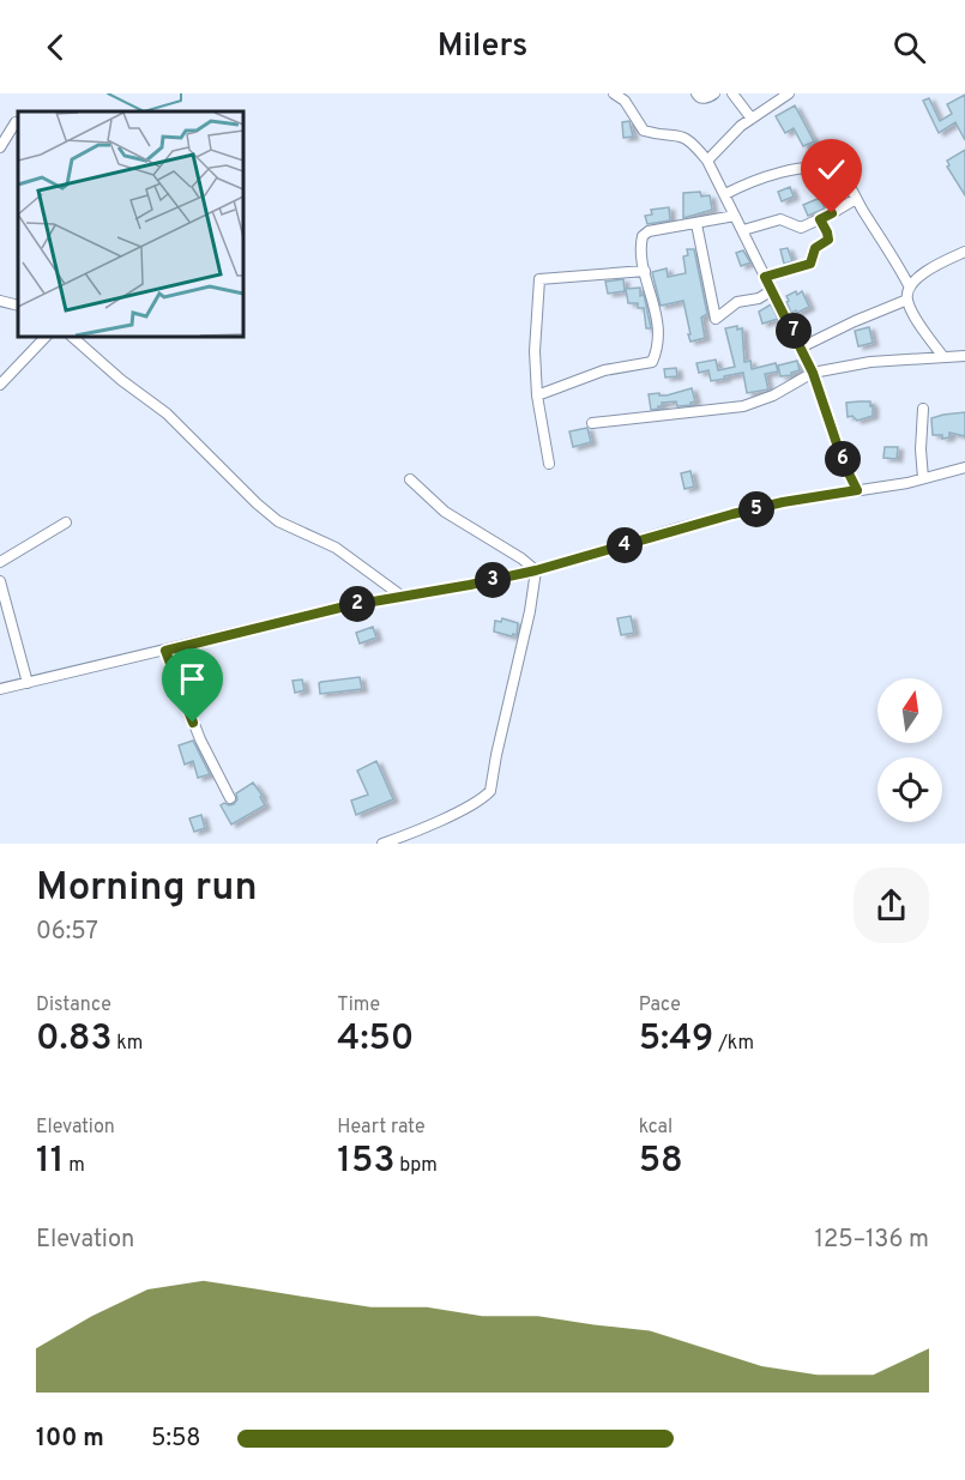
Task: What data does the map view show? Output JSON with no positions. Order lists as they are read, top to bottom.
{
  "north": "top",
  "page": {
    "header": "Milers",
    "pins": [
      "7",
      "6",
      "5",
      "4",
      "3",
      "2"
    ],
    "heading": ["Morning run", "06:57"],
    "stats": [
      ["Distance", "0.83 km"],
      ["Time", "4:50"],
      ["Pace", "5:49 /km"],
      ["Elevation", "11 m"],
      ["Heart rate", "153 bpm"],
      ["kcal", "58"]
    ],
    "chart": ["Elevation", "125–136 m"],
    "list": [
      {
        "name": "100 m",
        "note": "5:58"
      }
    ]
  }
}
